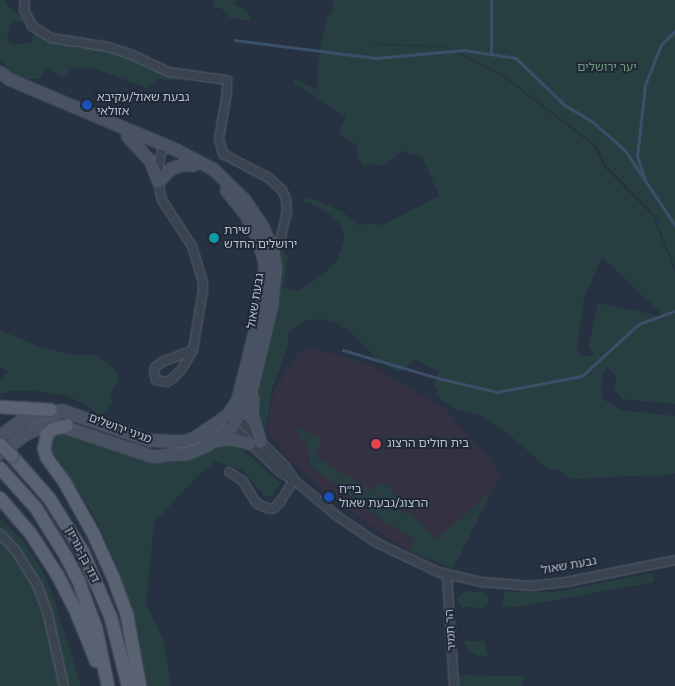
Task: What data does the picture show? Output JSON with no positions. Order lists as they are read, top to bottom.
{
  "streets": {
    "main road": ["דוד בן-גוריון"],
    "street": ["גבעת שאול", "מגיני ירושלים", "הר תמיר"]
  },
  "crossings": [
    ["גבעת שאול", "מגיני ירושלים"],
    ["גבעת שאול", "הר תמיר"],
    ["מגיני ירושלים", "דוד בן-גוריון"]
  ],
  "parks": ["יער ירושלים"],
  "places": [
    "גבעת שאול/עקיבא אזולאי",
    "שירת ירושלים החדש",
    "בית חולים הרצוג",
    "בי״ח הרצוג/גבעת שאול"
  ]
}
